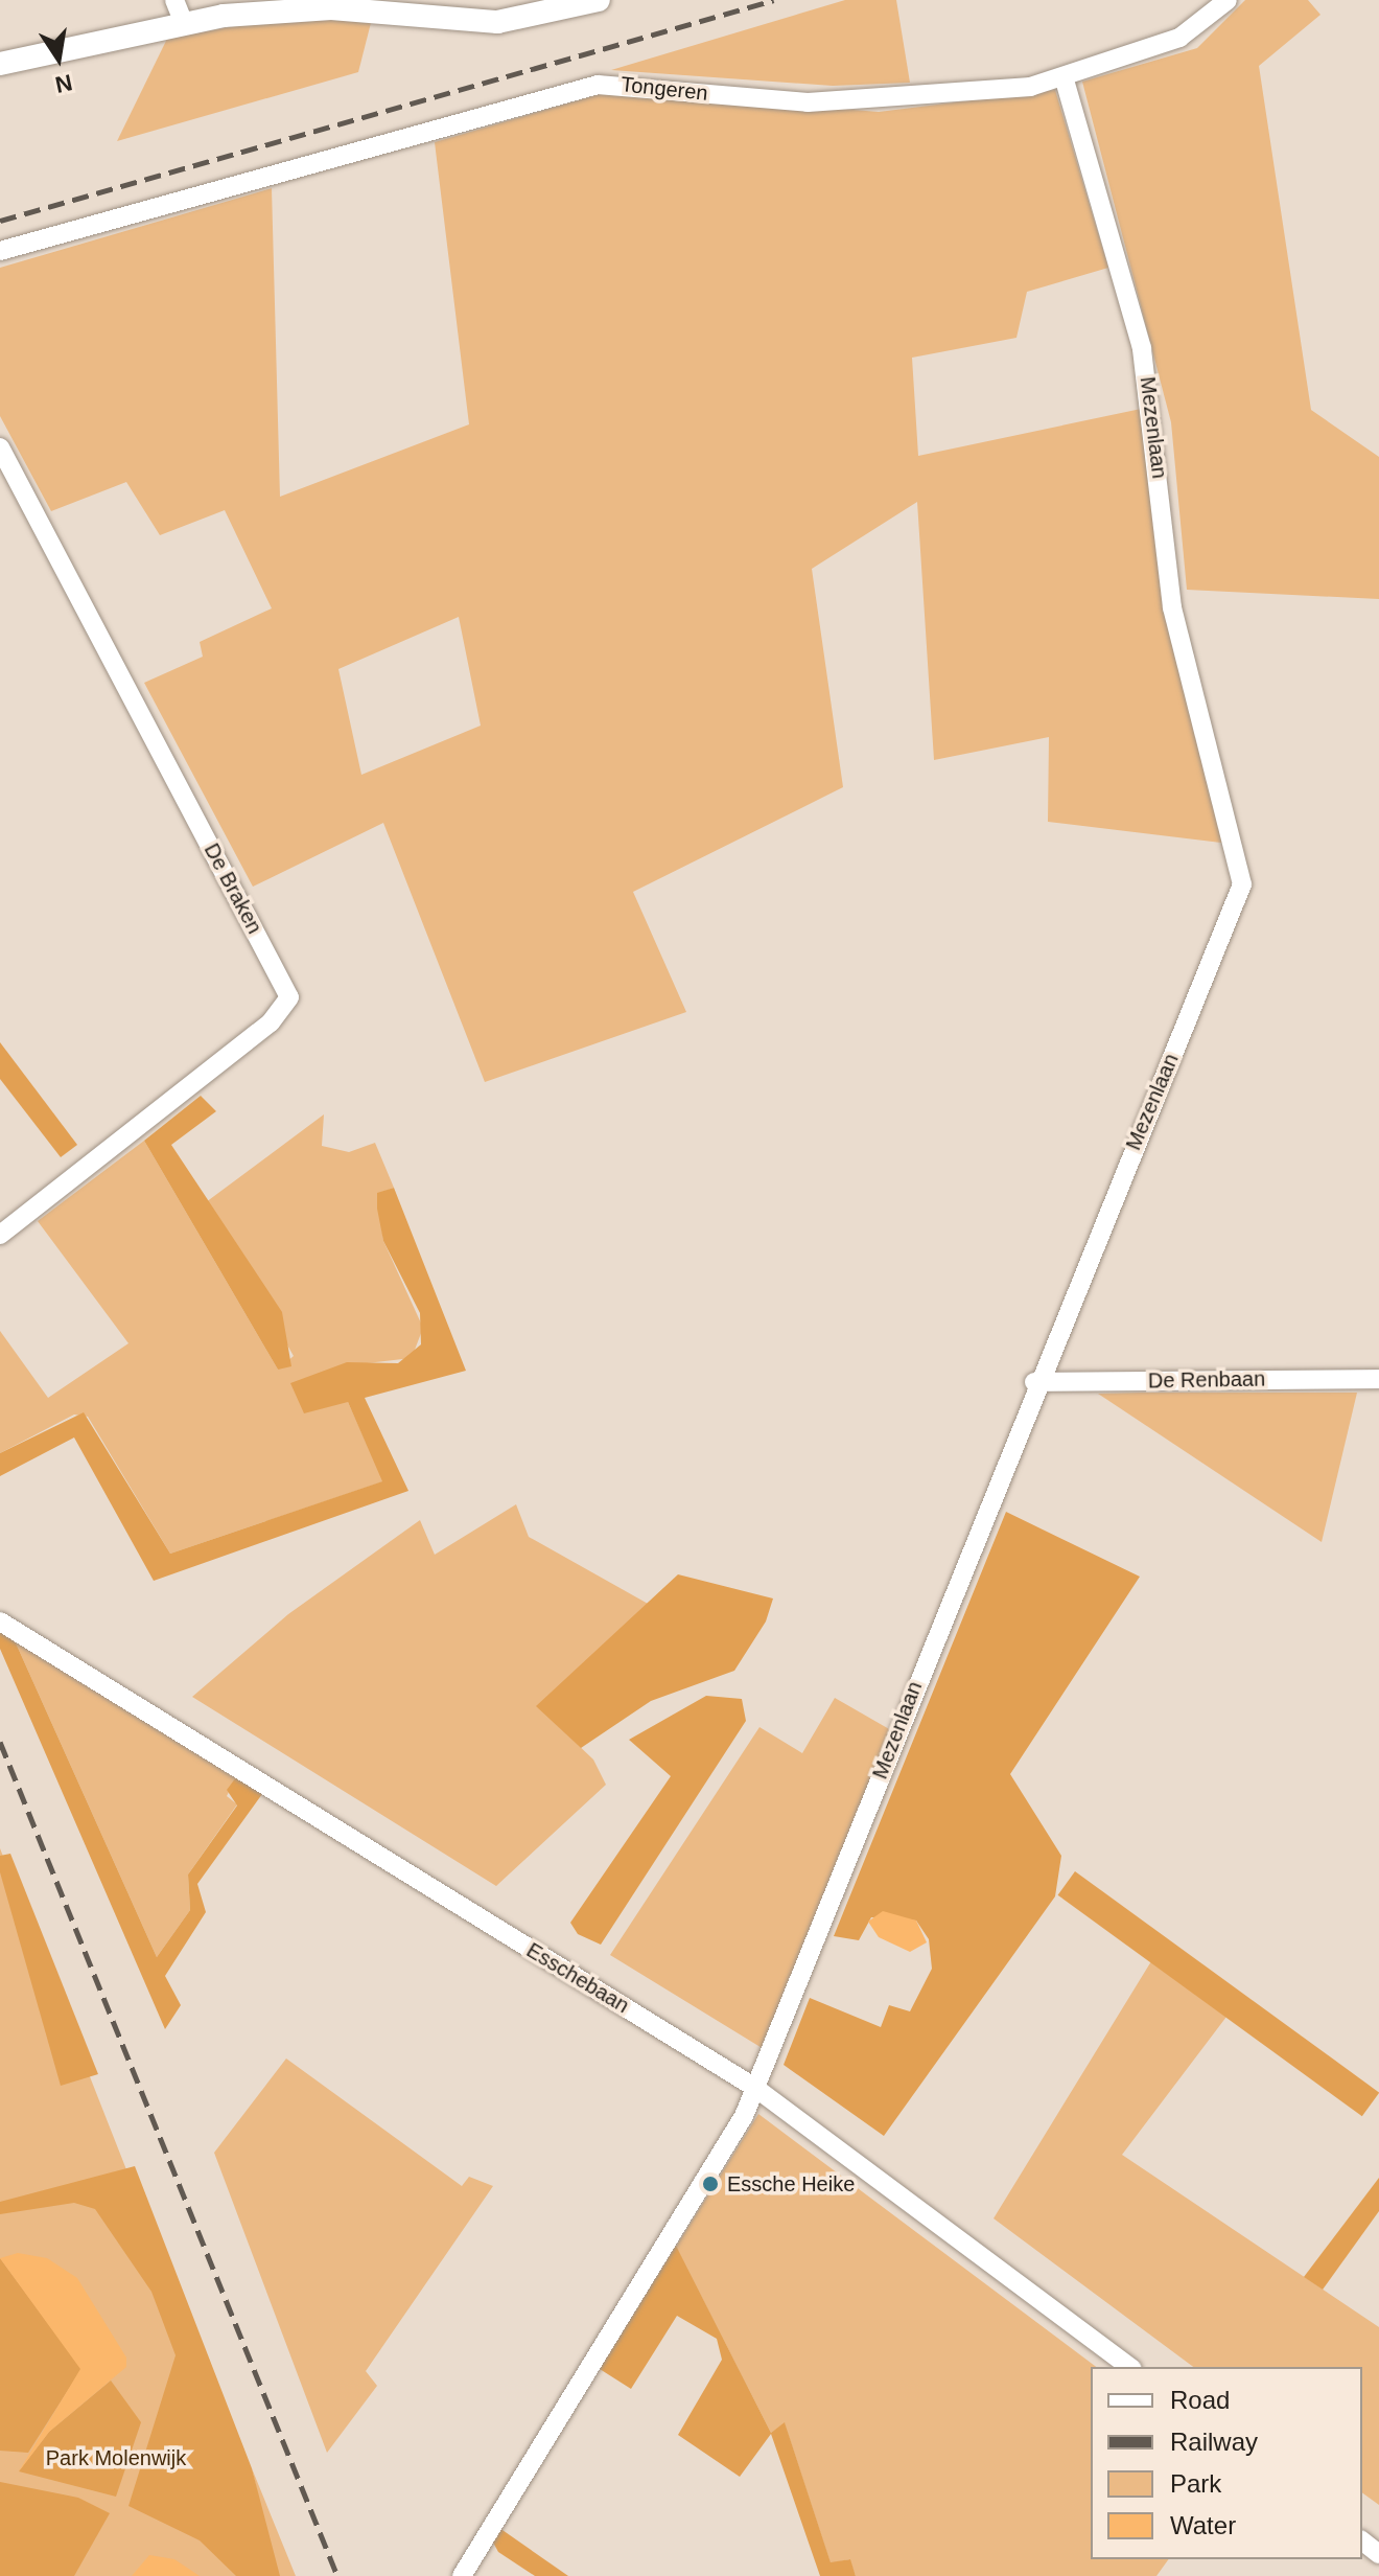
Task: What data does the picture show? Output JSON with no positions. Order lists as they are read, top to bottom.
{
  "streets": {
    "street": [
      "Tongeren",
      "Mezenlaan",
      "De Braken",
      "De Renbaan",
      "Esschebaan"
    ]
  },
  "crossings": [
    ["Tongeren", "Mezenlaan"],
    ["Mezenlaan", "De Renbaan"],
    ["Mezenlaan", "Esschebaan"]
  ],
  "parks": ["Park Molenwijk"],
  "places": ["Essche Heike"],
  "legend": [
    "Road",
    "Railway",
    "Park",
    "Water"
  ],
  "north": "bottom"
}
